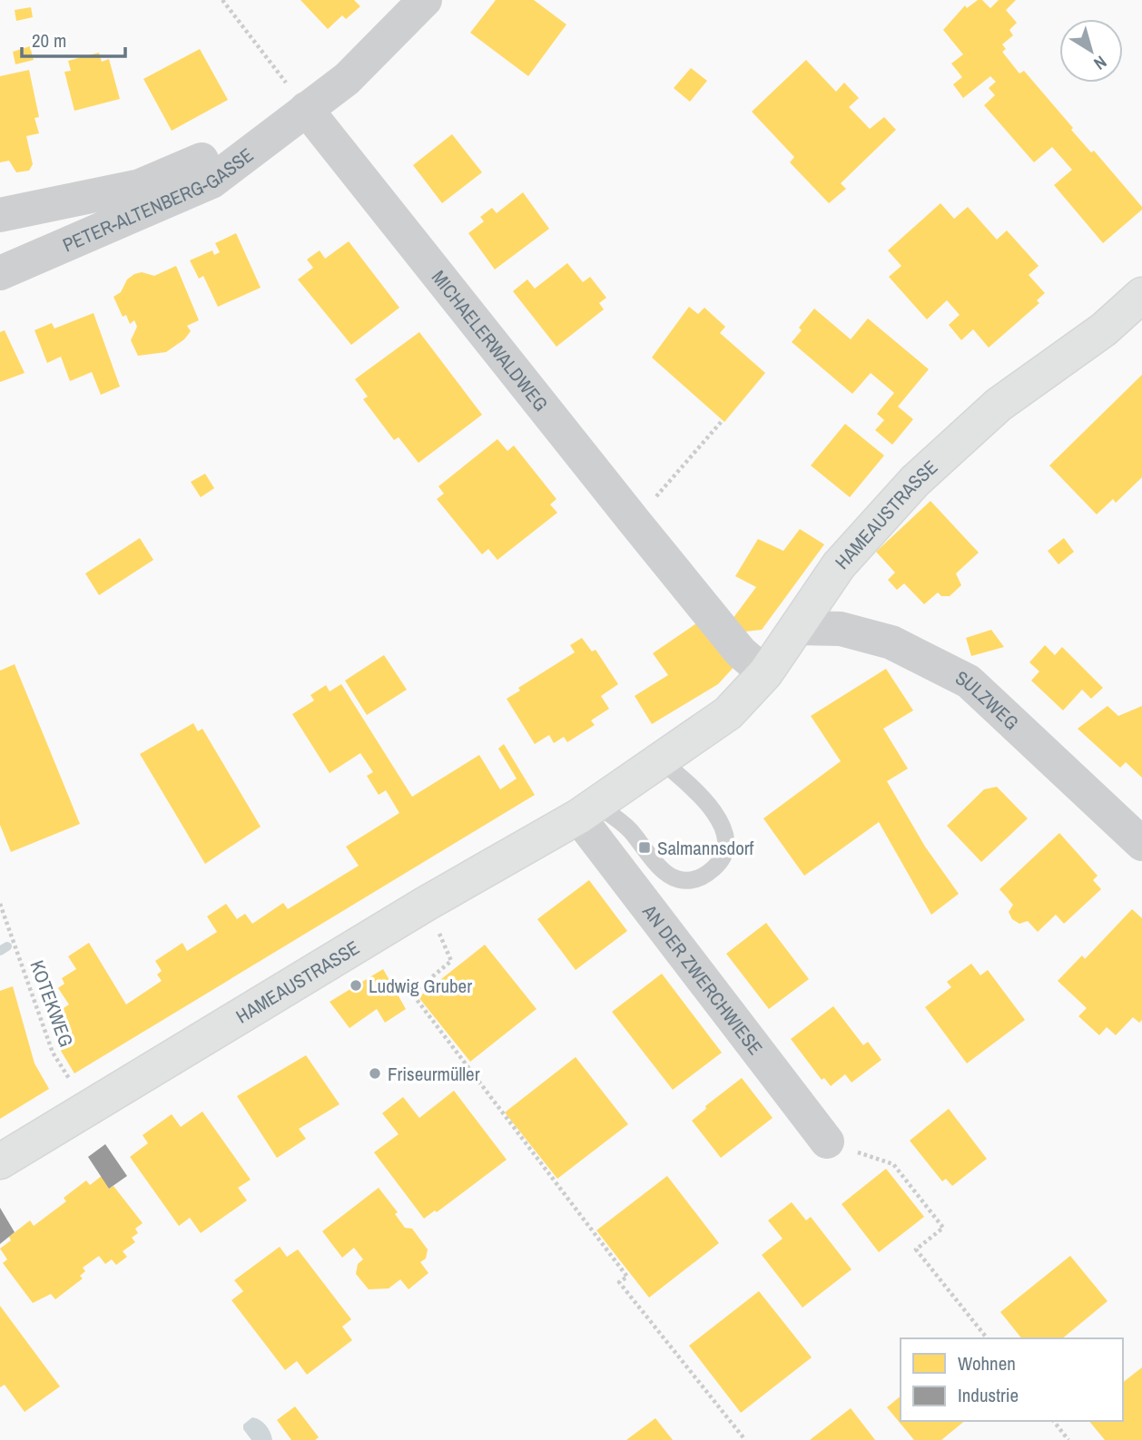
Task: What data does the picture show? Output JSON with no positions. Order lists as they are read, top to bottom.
{
  "streets": {
    "main road": ["HAMEAUSTRASSE"],
    "street": [
      "PETER-ALTENBERG-GASSE",
      "MICHAELERWALDWEG",
      "SULZWEG",
      "AN DER ZWERCHWIESE"
    ],
    "path": ["KOTEKWEG"]
  },
  "crossings": [
    ["PETER-ALTENBERG-GASSE", "MICHAELERWALDWEG"],
    ["MICHAELERWALDWEG", "HAMEAUSTRASSE"],
    ["HAMEAUSTRASSE", "SULZWEG"],
    ["HAMEAUSTRASSE", "AN DER ZWERCHWIESE"],
    ["HAMEAUSTRASSE", "KOTEKWEG"]
  ],
  "places": {
    "transit": ["Salmannsdorf"],
    "other": ["Ludwig Gruber", "Friseurmüller"]
  },
  "legend": ["Wohnen", "Industrie"],
  "scale_bar": "20 m",
  "north": "bottom right"
}
